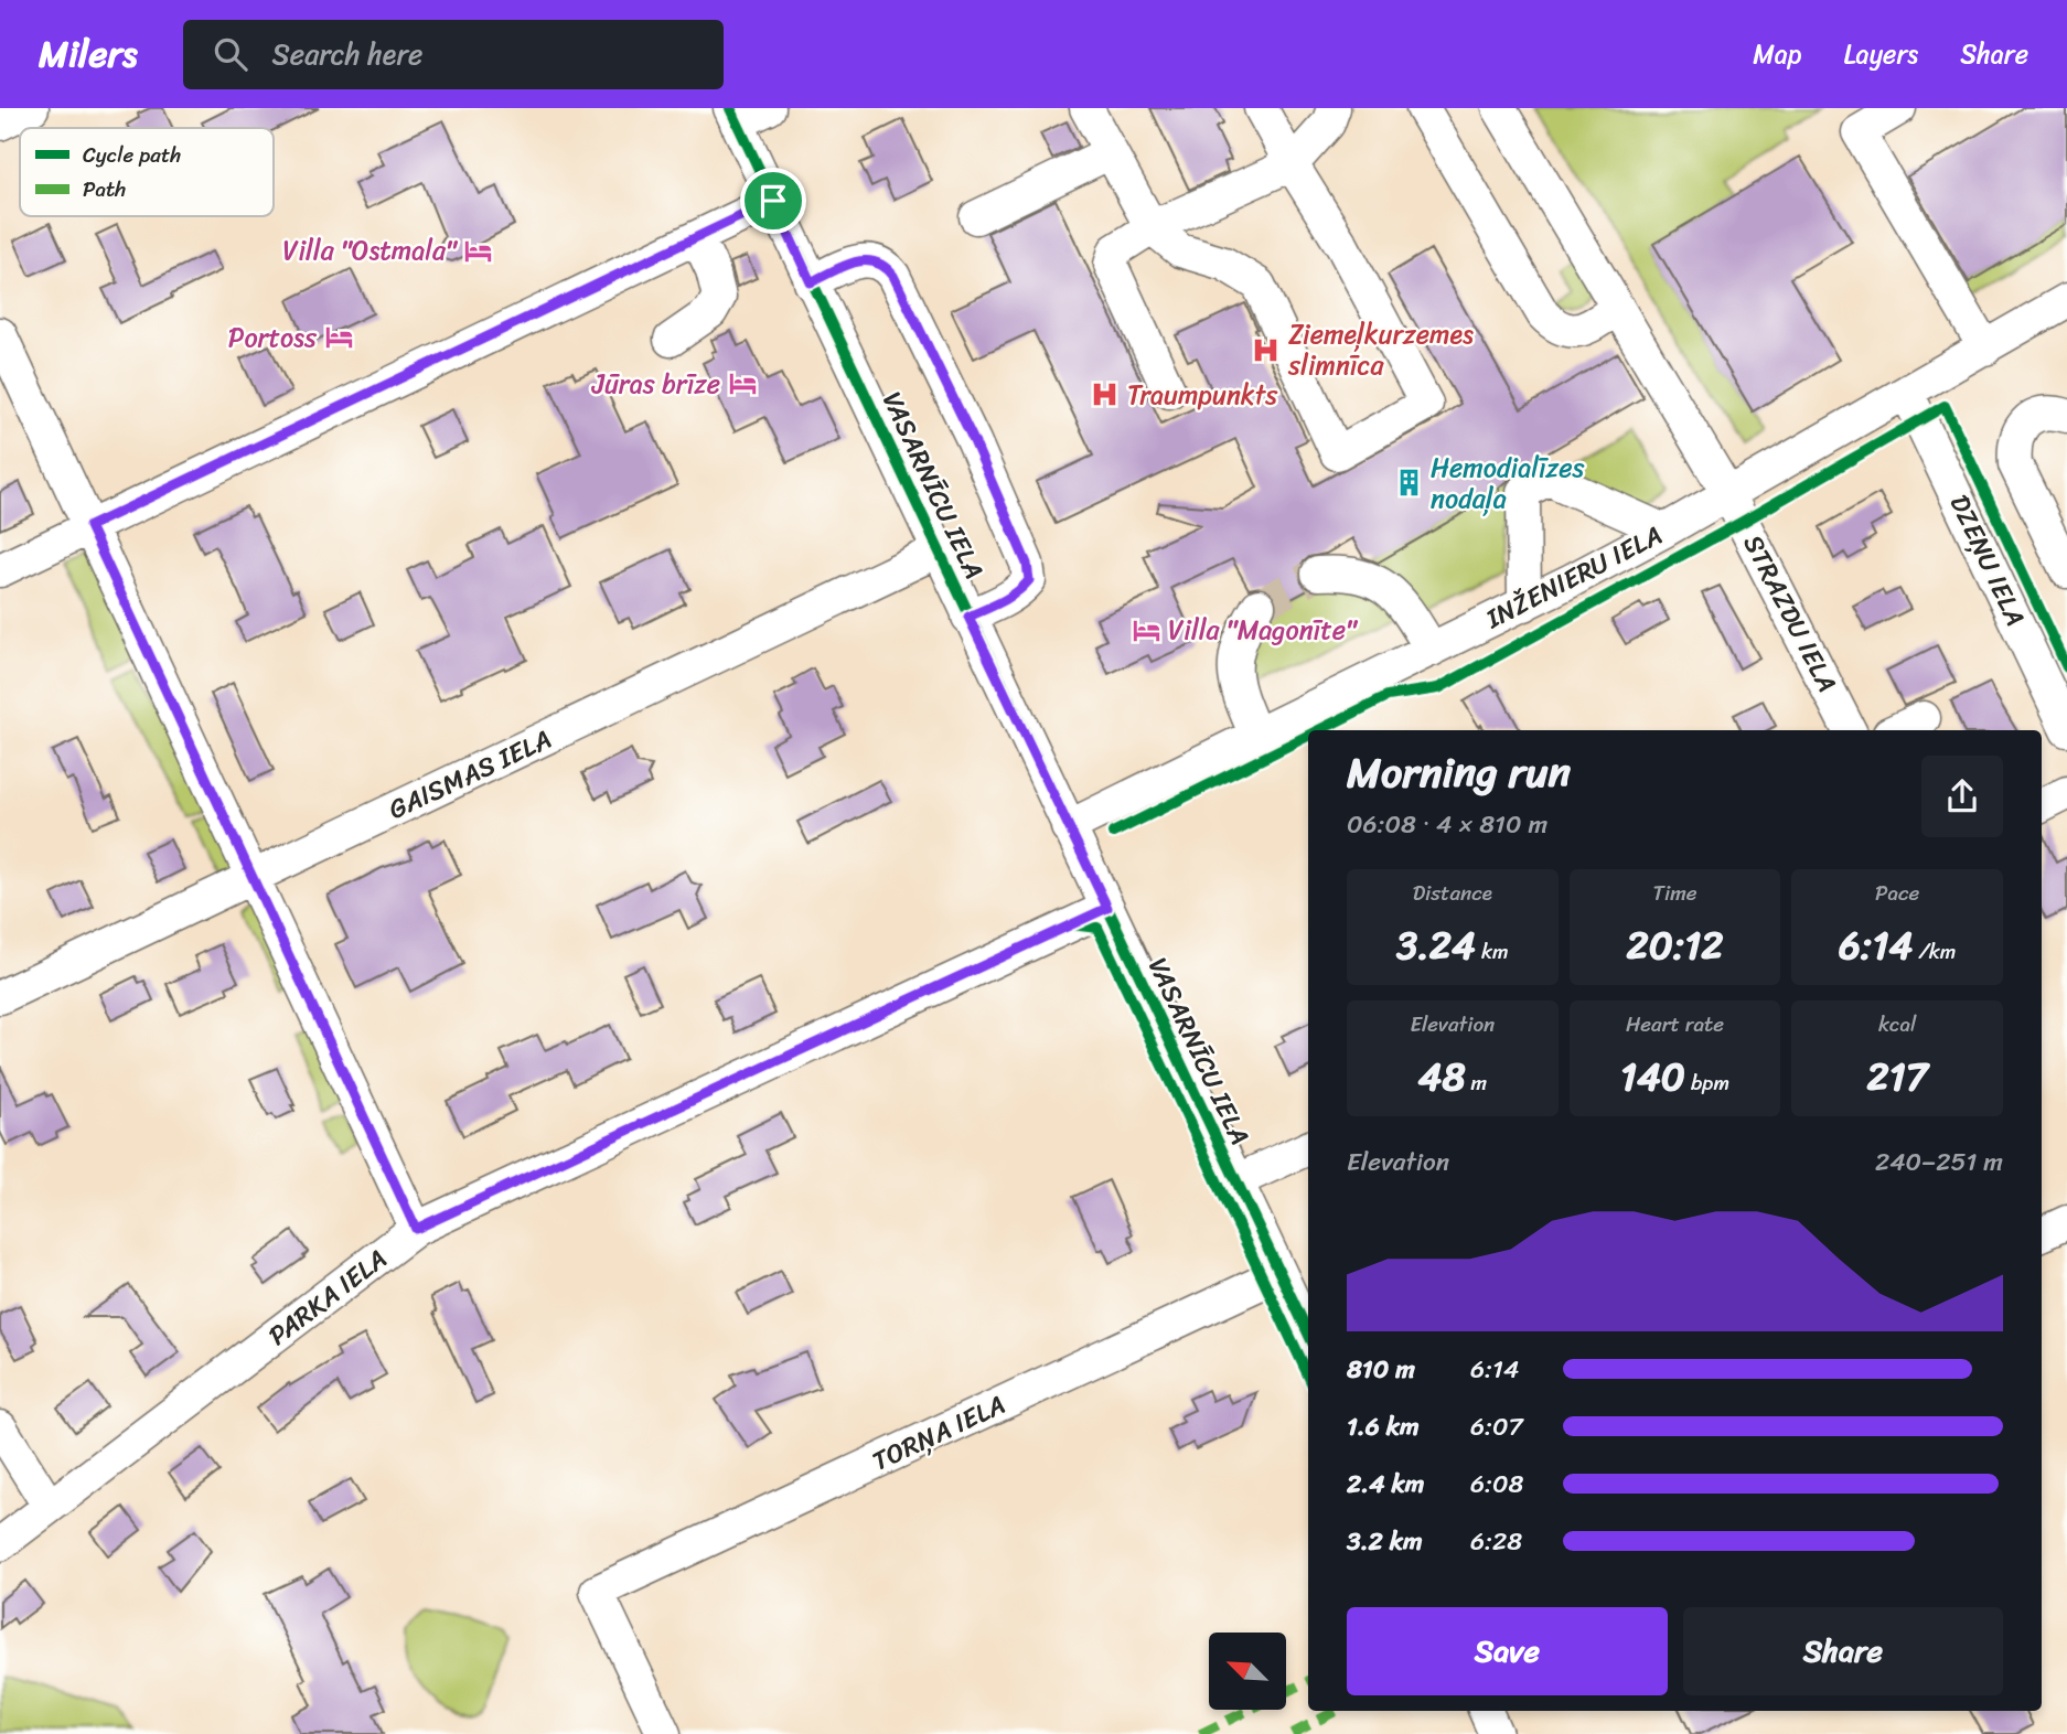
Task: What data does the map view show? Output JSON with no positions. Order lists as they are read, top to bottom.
{
  "streets": {
    "street": [
      "VASARNĪCU IELA",
      "DZEŅU IELA",
      "INŽENIERU IELA",
      "STRAZDU IELA",
      "GAISMAS IELA",
      "PARKA IELA",
      "TORŅA IELA"
    ]
  },
  "crossings": [
    ["VASARNĪCU IELA", "INŽENIERU IELA"],
    ["VASARNĪCU IELA", "GAISMAS IELA"],
    ["VASARNĪCU IELA", "PARKA IELA"],
    ["VASARNĪCU IELA", "TORŅA IELA"],
    ["DZEŅU IELA", "INŽENIERU IELA"],
    ["INŽENIERU IELA", "STRAZDU IELA"]
  ],
  "places": {
    "hotel": [
      "Villa \"Ostmala\"",
      "Portoss",
      "Jūras brīze",
      "Villa \"Magonīte\""
    ],
    "hospital": ["Ziemeļkurzemes slimnīca", "Traumpunkts"],
    "building": ["Hemodialīzes nodaļa"]
  },
  "legend": ["Cycle path", "Path"],
  "north": "top left",
  "page": {
    "header": "Milers",
    "search": "Search here",
    "nav": ["Map", "Layers", "Share"],
    "heading": ["Morning run", "06:08 · 4 × 810 m"],
    "stats": [
      ["Distance", "3.24 km"],
      ["Time", "20:12"],
      ["Pace", "6:14 /km"],
      ["Elevation", "48 m"],
      ["Heart rate", "140 bpm"],
      ["kcal", "217"]
    ],
    "chart": ["Elevation", "240–251 m"],
    "list": [
      {
        "name": "810 m",
        "note": "6:14"
      },
      {
        "name": "1.6 km",
        "note": "6:07"
      },
      {
        "name": "2.4 km",
        "note": "6:08"
      },
      {
        "name": "3.2 km",
        "note": "6:28"
      }
    ],
    "buttons": ["Save", "Share"]
  }
}
